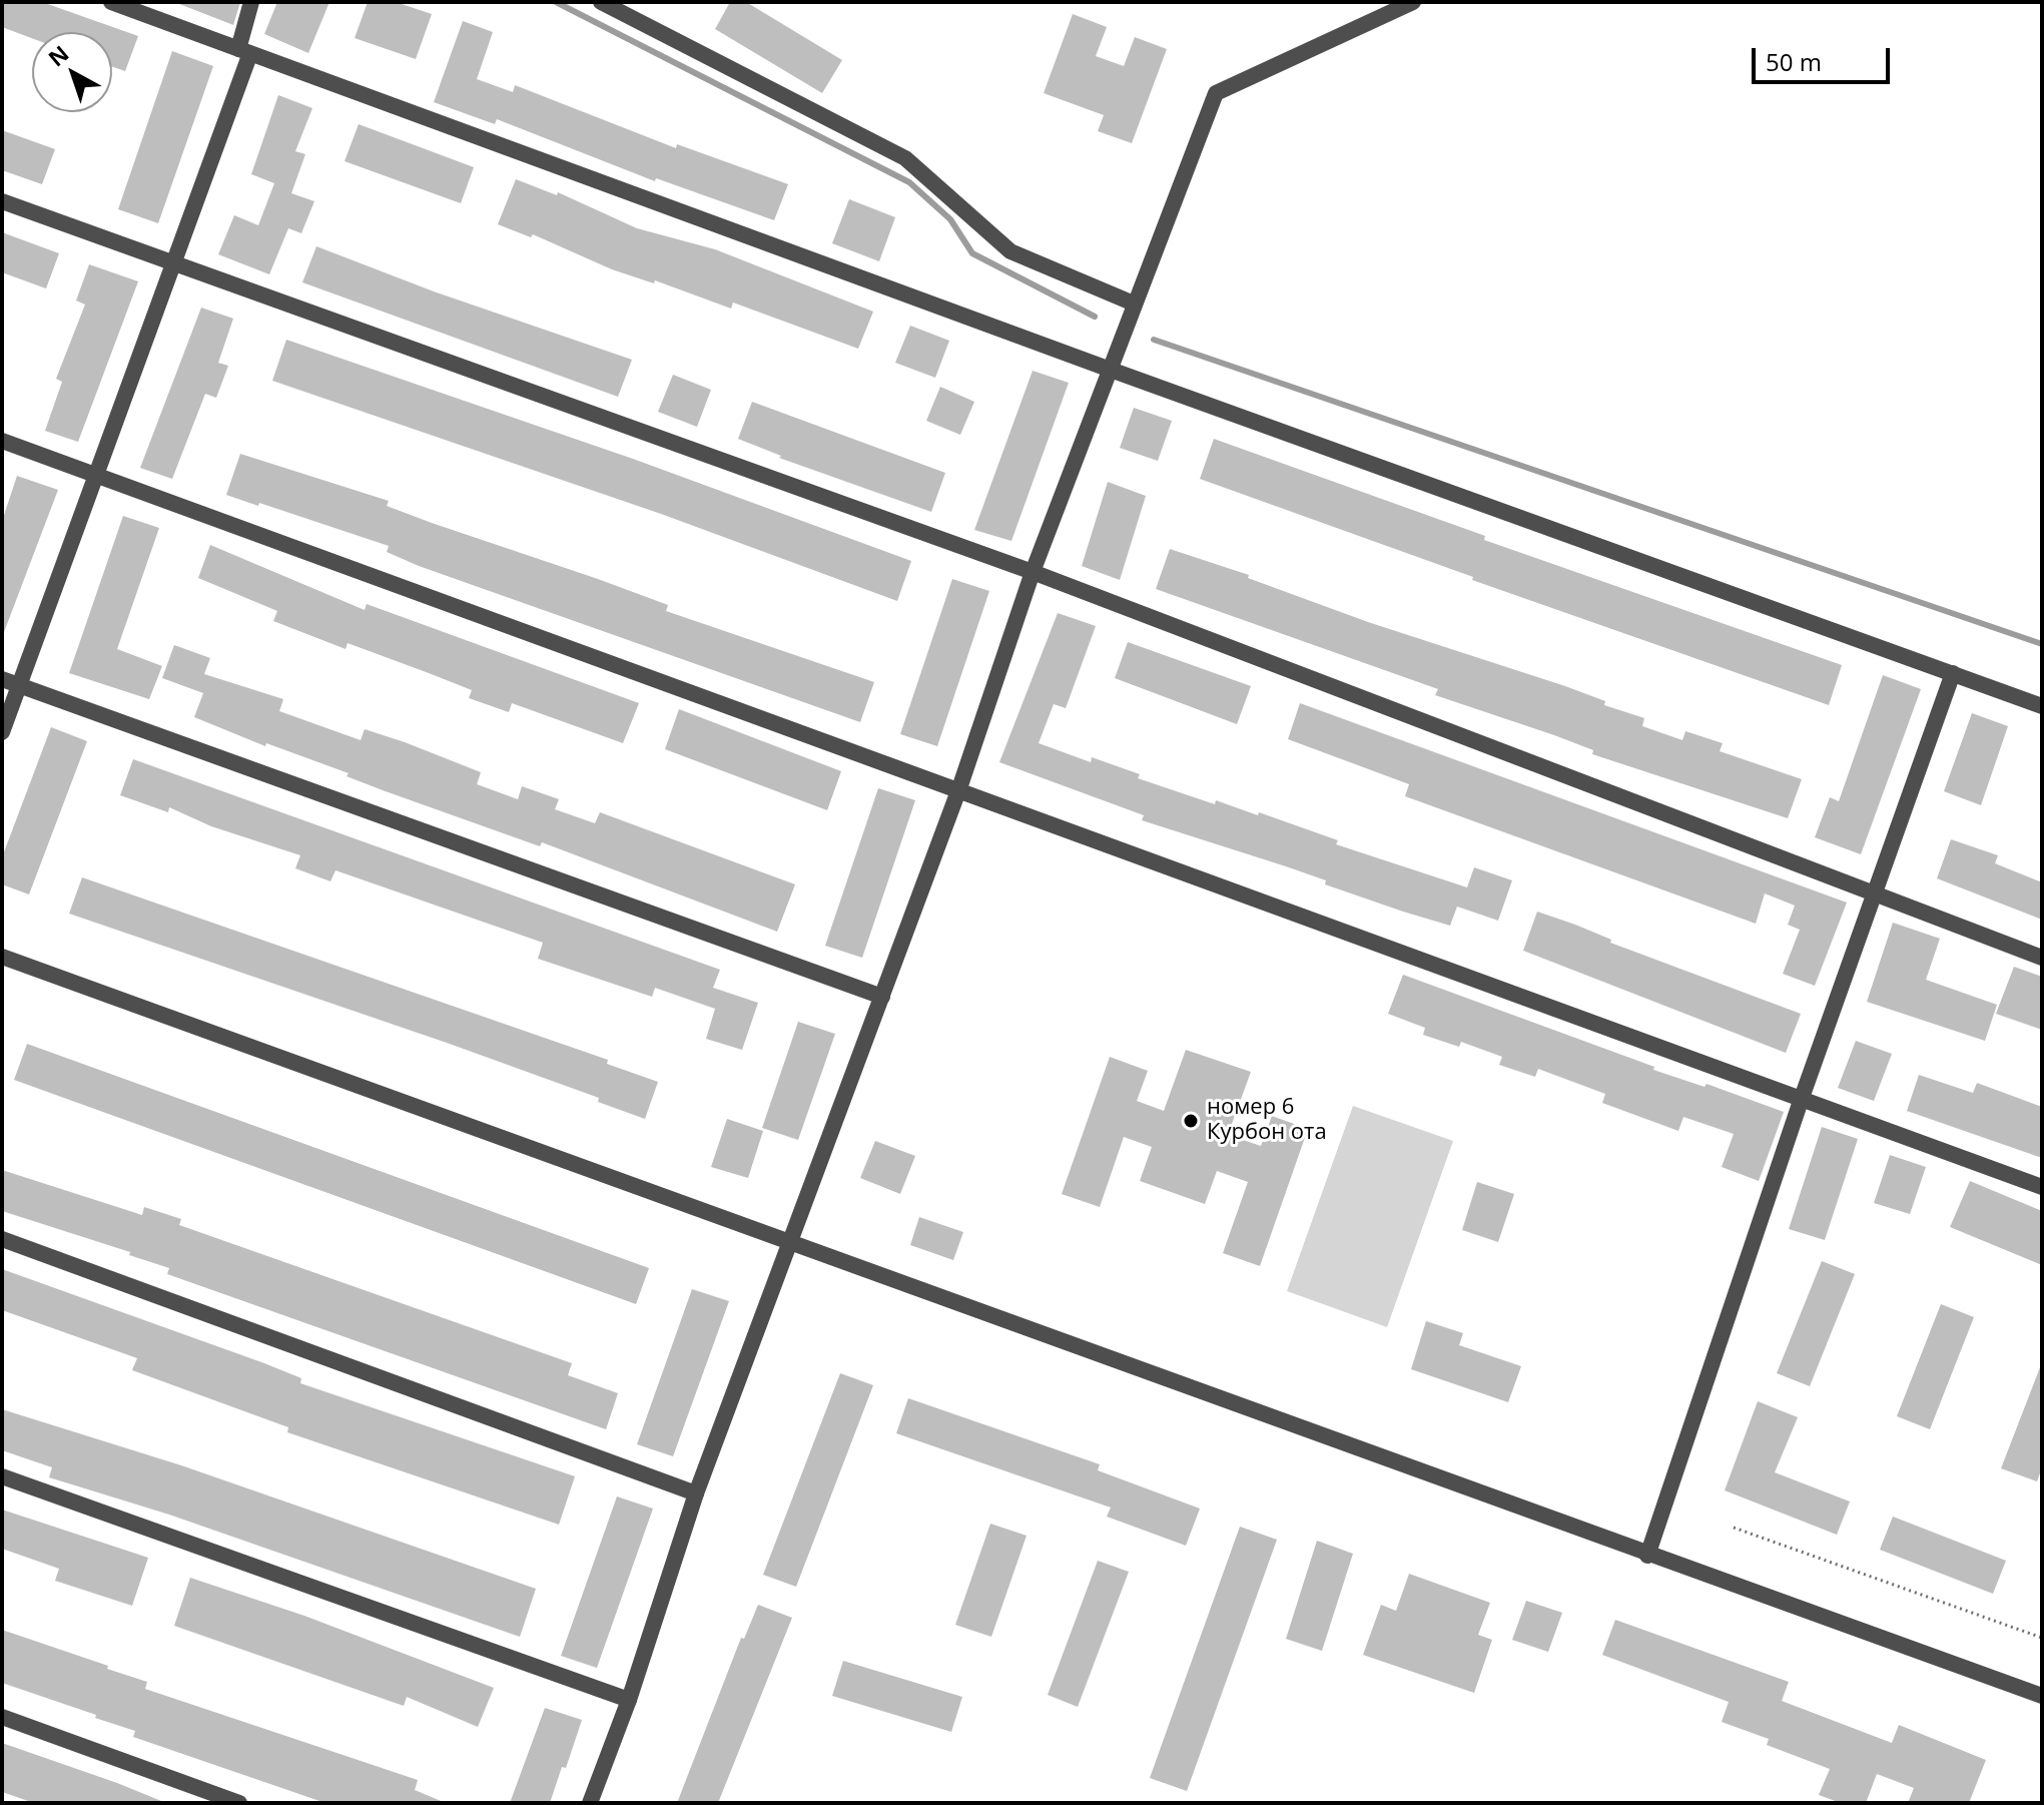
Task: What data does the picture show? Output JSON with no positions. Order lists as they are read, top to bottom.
{
  "places": ["номер 6 Курбон ота"],
  "scale_bar": "50 m",
  "north": "top left"
}
